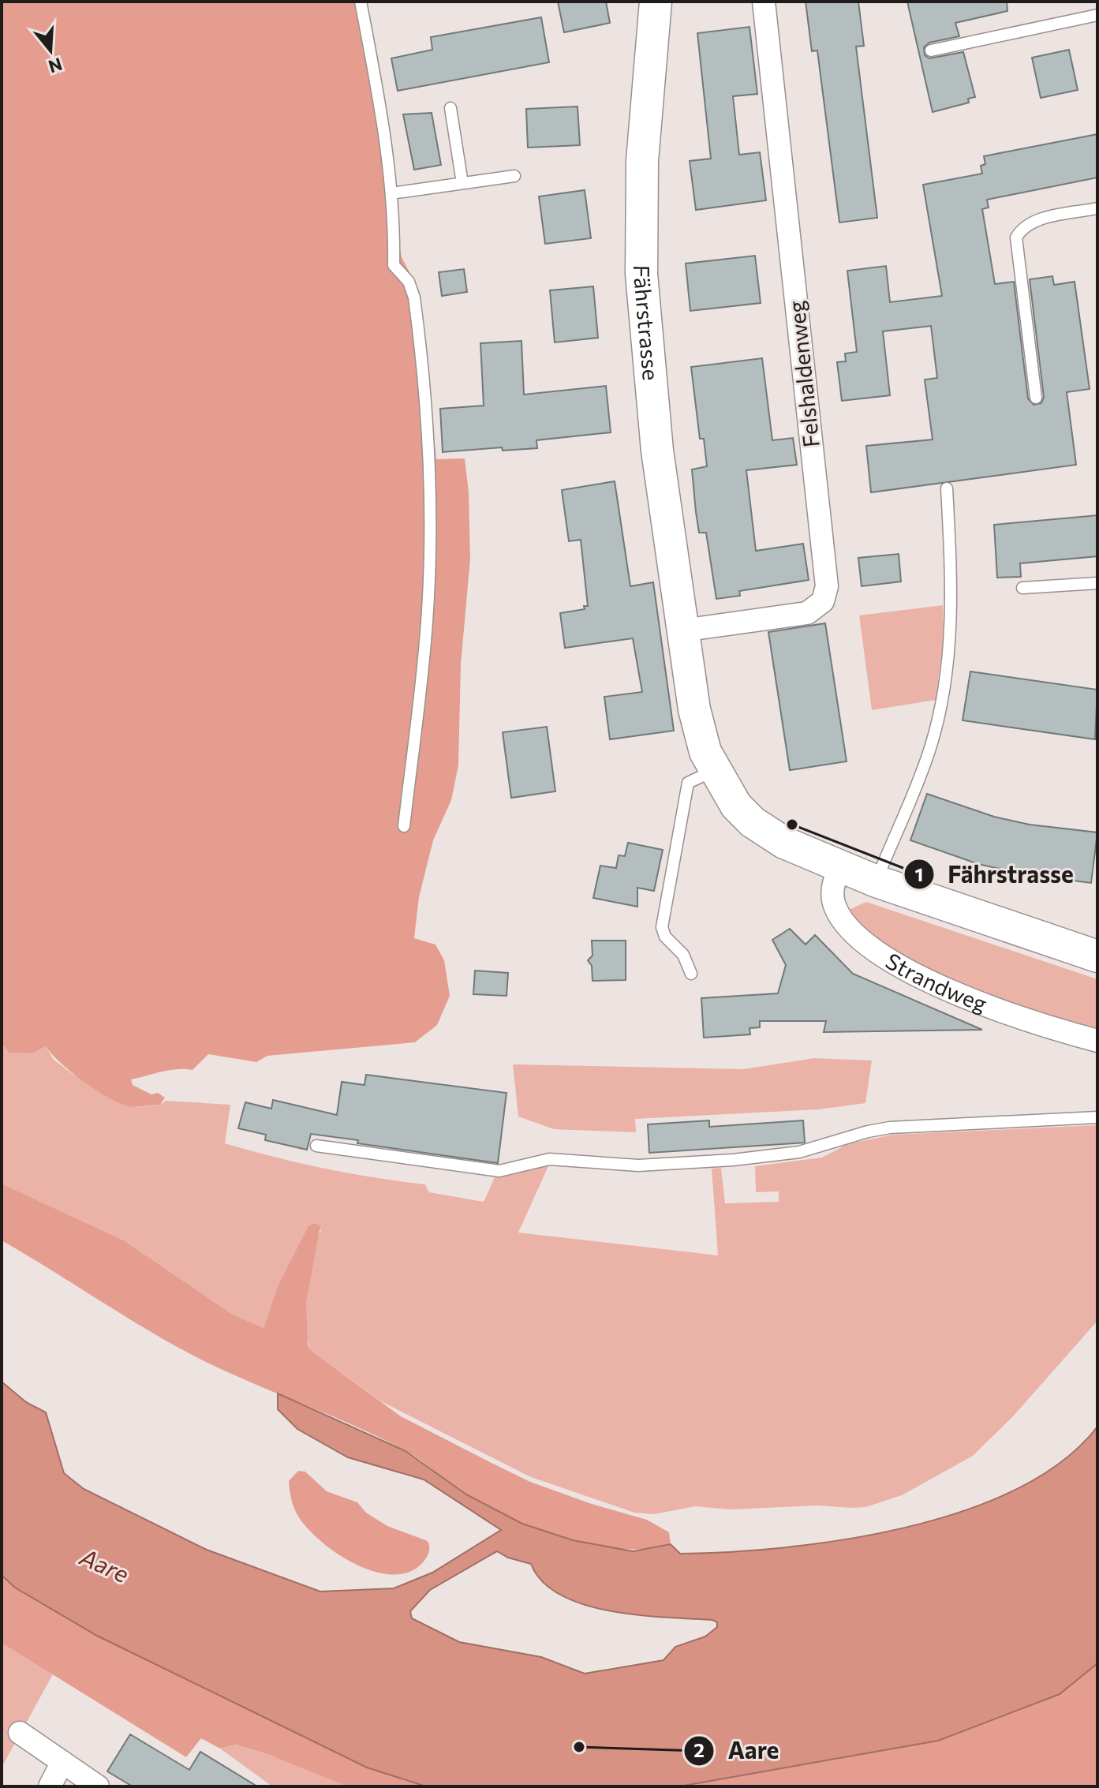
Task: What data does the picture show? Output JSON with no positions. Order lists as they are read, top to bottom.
{
  "streets": {
    "street": ["Fährstrasse", "Felshaldenweg", "Strandweg"]
  },
  "crossings": [
    ["Fährstrasse", "Felshaldenweg"],
    ["Fährstrasse", "Strandweg"]
  ],
  "water": ["Aare"],
  "places": ["Fährstrasse", "Aare"],
  "north": "bottom"
}
